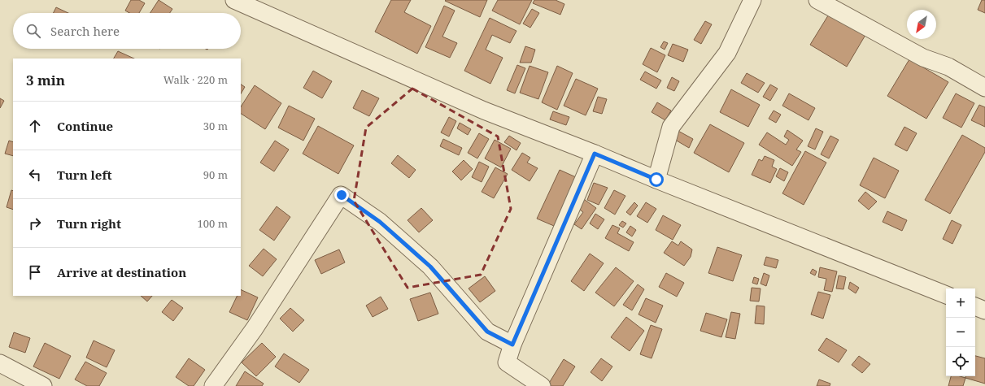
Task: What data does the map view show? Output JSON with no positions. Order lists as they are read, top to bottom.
{
  "north": "bottom left",
  "page": {
    "search": "Search here",
    "heading": ["3 min", "Walk · 220 m"],
    "list": [
      ["Continue", "30 m"],
      ["Turn left", "90 m"],
      ["Turn right", "100 m"],
      "Arrive at destination"
    ],
    "map_buttons": ["+", "−"]
  }
}
